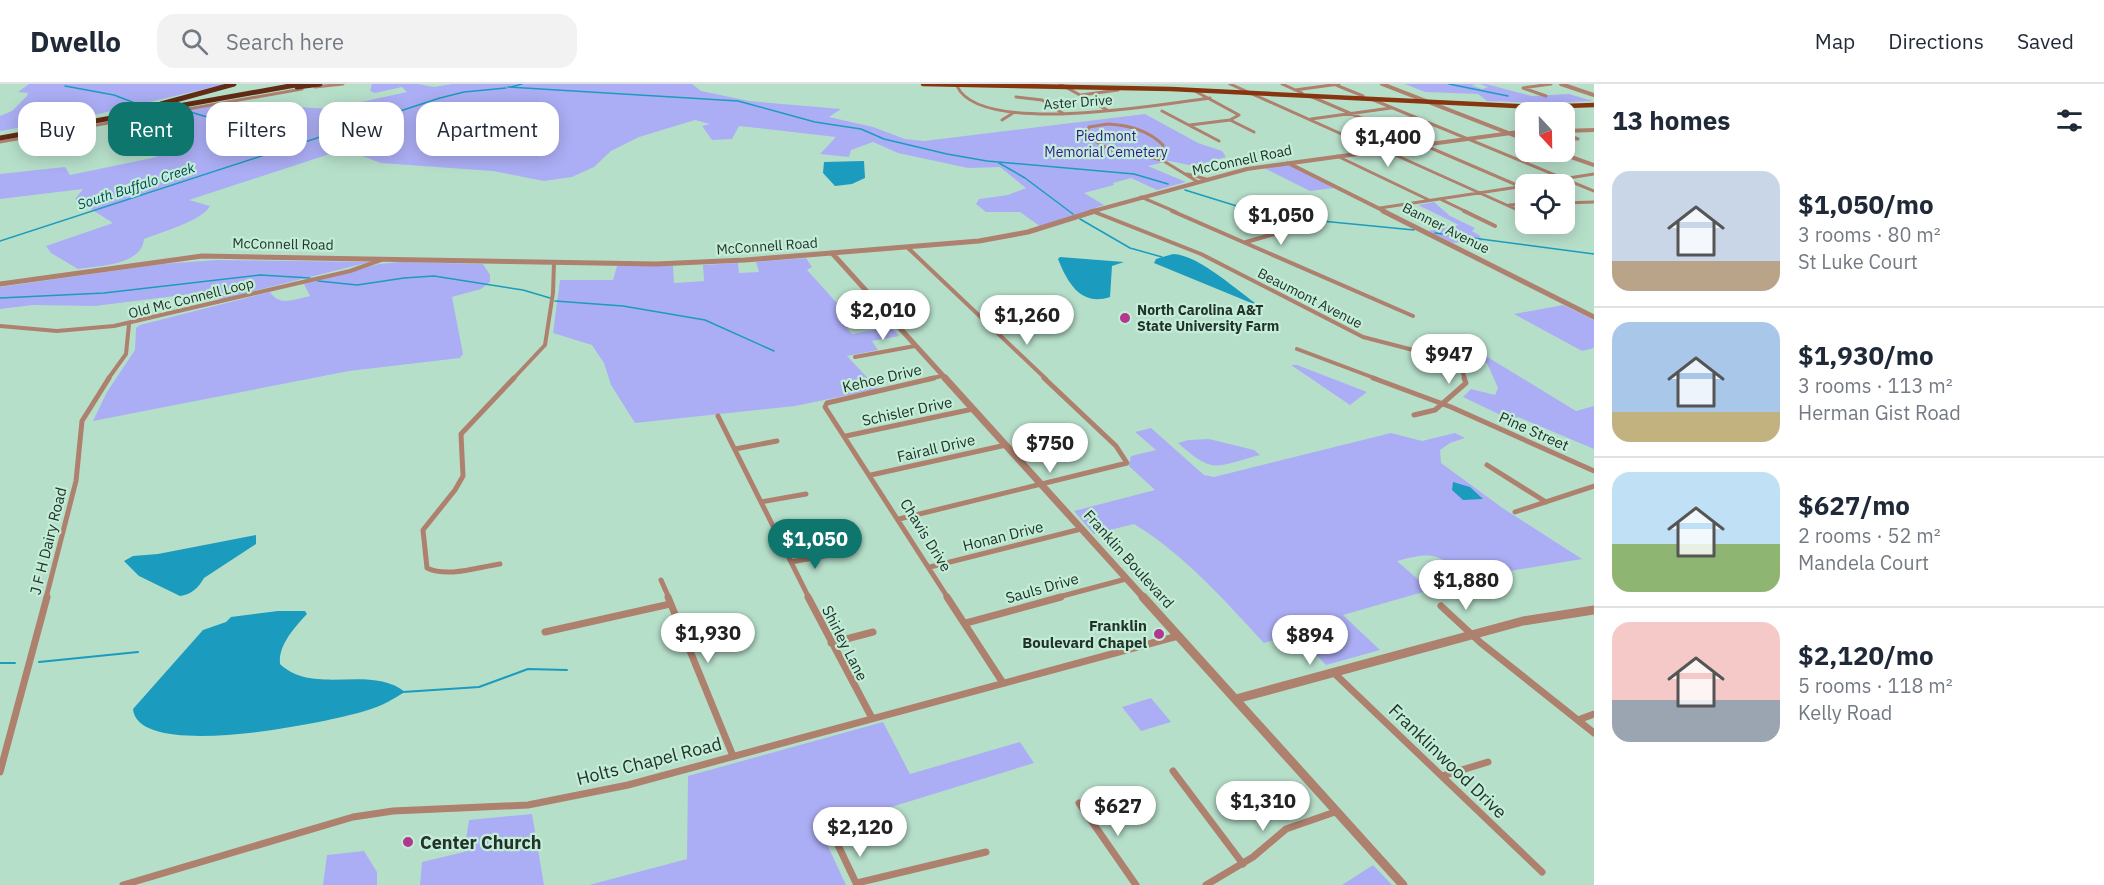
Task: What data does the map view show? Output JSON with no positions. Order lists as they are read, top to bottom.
{
  "streets": {
    "street": [
      "Aster Drive",
      "McConnell Road",
      "Banner Avenue",
      "Old Mc Connell Loop",
      "Beaumont Avenue",
      "Kehoe Drive",
      "Schisler Drive",
      "Pine Street",
      "Fairall Drive",
      "Chavis Drive",
      "Honan Drive",
      "J F H Dairy Road",
      "Franklin Boulevard",
      "Sauls Drive",
      "Shirley Lane",
      "Holts Chapel Road",
      "Franklinwood Drive"
    ]
  },
  "crossings": [
    ["McConnell Road", "Banner Avenue"],
    ["McConnell Road", "Old Mc Connell Loop"],
    ["McConnell Road", "Beaumont Avenue"],
    ["McConnell Road", "Franklin Boulevard"],
    ["Old Mc Connell Loop", "J F H Dairy Road"],
    ["Kehoe Drive", "Chavis Drive"],
    ["Kehoe Drive", "Franklin Boulevard"],
    ["Schisler Drive", "Chavis Drive"],
    ["Schisler Drive", "Franklin Boulevard"],
    ["Fairall Drive", "Chavis Drive"],
    ["Fairall Drive", "Franklin Boulevard"],
    ["Chavis Drive", "Honan Drive"],
    ["Chavis Drive", "Sauls Drive"],
    ["Chavis Drive", "Holts Chapel Road"],
    ["Honan Drive", "Franklin Boulevard"],
    ["Franklin Boulevard", "Sauls Drive"],
    ["Franklin Boulevard", "Holts Chapel Road"],
    ["Shirley Lane", "Holts Chapel Road"]
  ],
  "water": ["South Buffalo Creek"],
  "parks": ["Piedmont Memorial Cemetery"],
  "places": ["North Carolina A&T State University Farm", "Franklin Boulevard Chapel", "Center Church"],
  "north": "bottom",
  "page": {
    "header": "Dwello",
    "search": "Search here",
    "nav": ["Map", "Directions", "Saved"],
    "heading": "13 homes",
    "chip": [
      "Buy",
      "Rent",
      "Filters",
      "New",
      "Apartment"
    ],
    "price": [
      "$1,400",
      "$1,050",
      "$2,010",
      "$1,260",
      "$947",
      "$750",
      "$1,050",
      "$1,880",
      "$1,930",
      "$894",
      "$1,310",
      "$627",
      "$2,120"
    ],
    "list": [
      {
        "name": "$1,050/mo",
        "note": "3 rooms · 80 m² · St Luke Court"
      },
      {
        "name": "$1,930/mo",
        "note": "3 rooms · 113 m² · Herman Gist Road"
      },
      {
        "name": "$627/mo",
        "note": "2 rooms · 52 m² · Mandela Court"
      },
      {
        "name": "$2,120/mo",
        "note": "5 rooms · 118 m² · Kelly Road"
      }
    ]
  }
}
